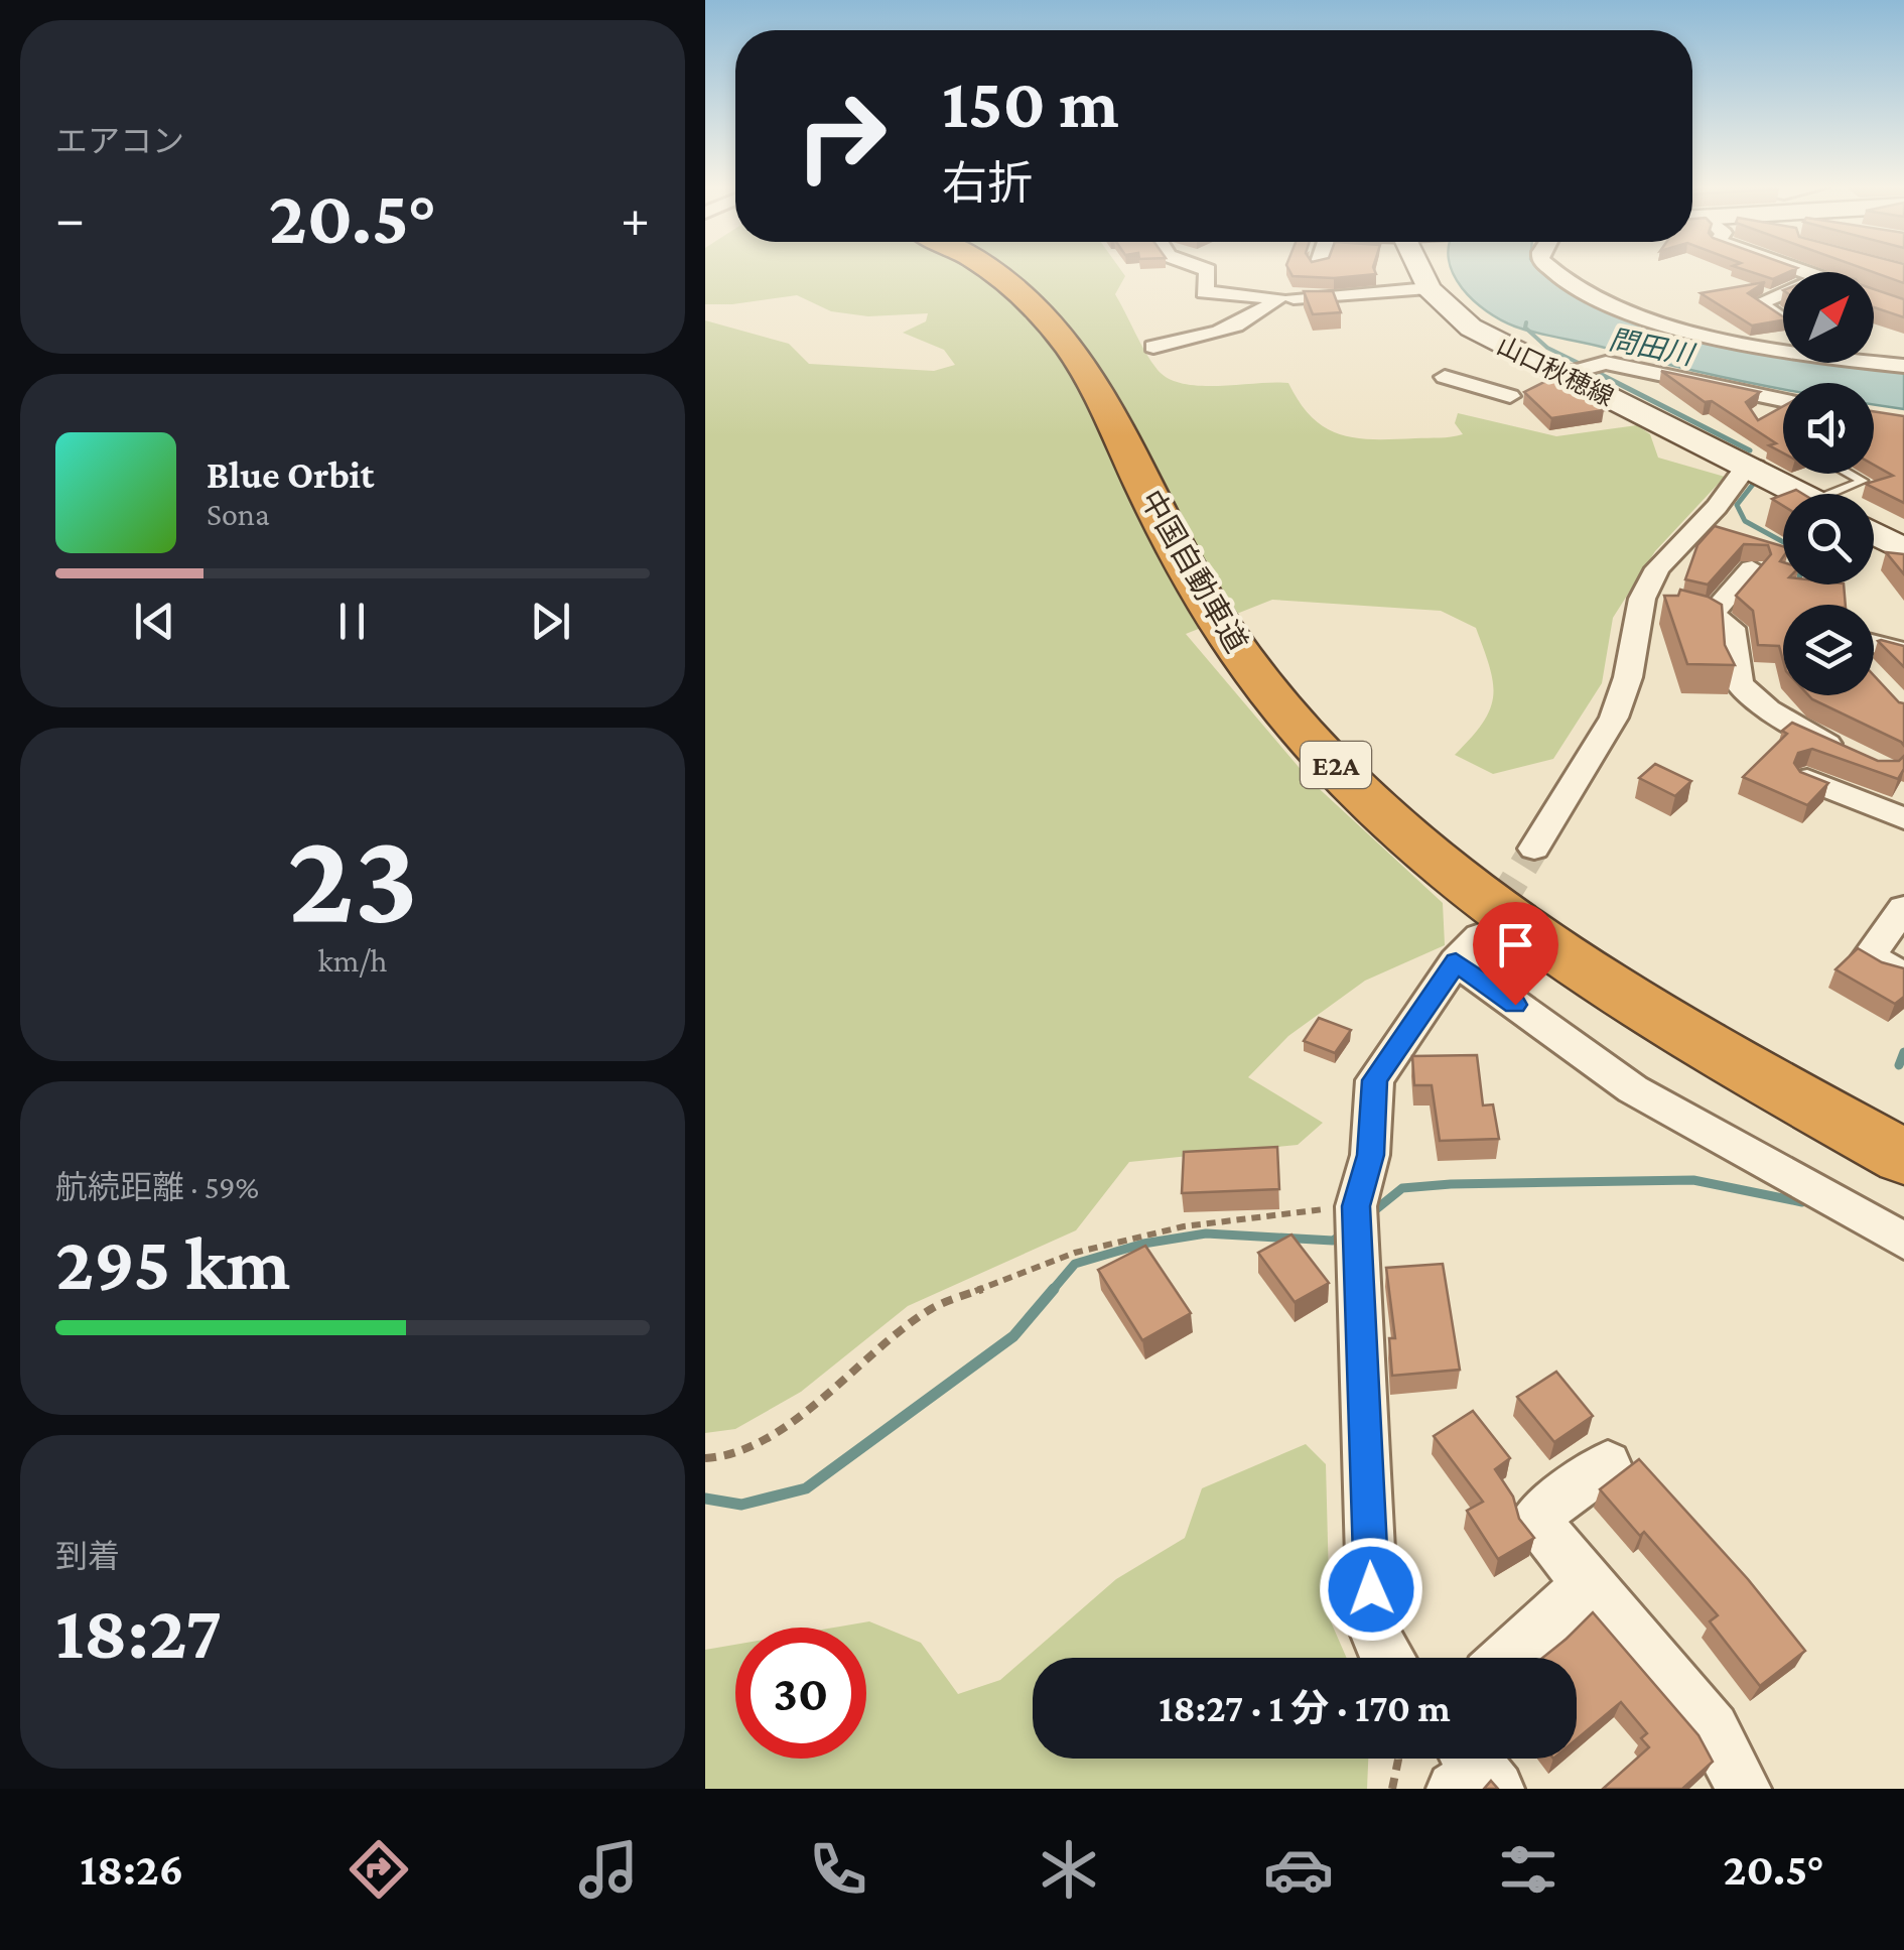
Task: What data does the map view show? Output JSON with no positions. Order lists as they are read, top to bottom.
{
  "streets": {
    "highway": ["中国自動車道", "E2A"],
    "main road": ["山口秋穂線"]
  },
  "water": ["問田川"],
  "north": "top right",
  "page": {
    "tile": [
      "エアコン",
      ["23", "km/h"],
      ["航続距離 · 59%", "295 km"],
      ["到着", "18:27"]
    ],
    "turn": ["150 m", "右折"],
    "heat": ["−", "20.5°", "+"],
    "song": ["Blue Orbit", "Sona"],
    "limit": "30",
    "trip": "18:27 · 1 分 · 170 m",
    "tabs": ["18:26", "20.5°"]
  }
}
